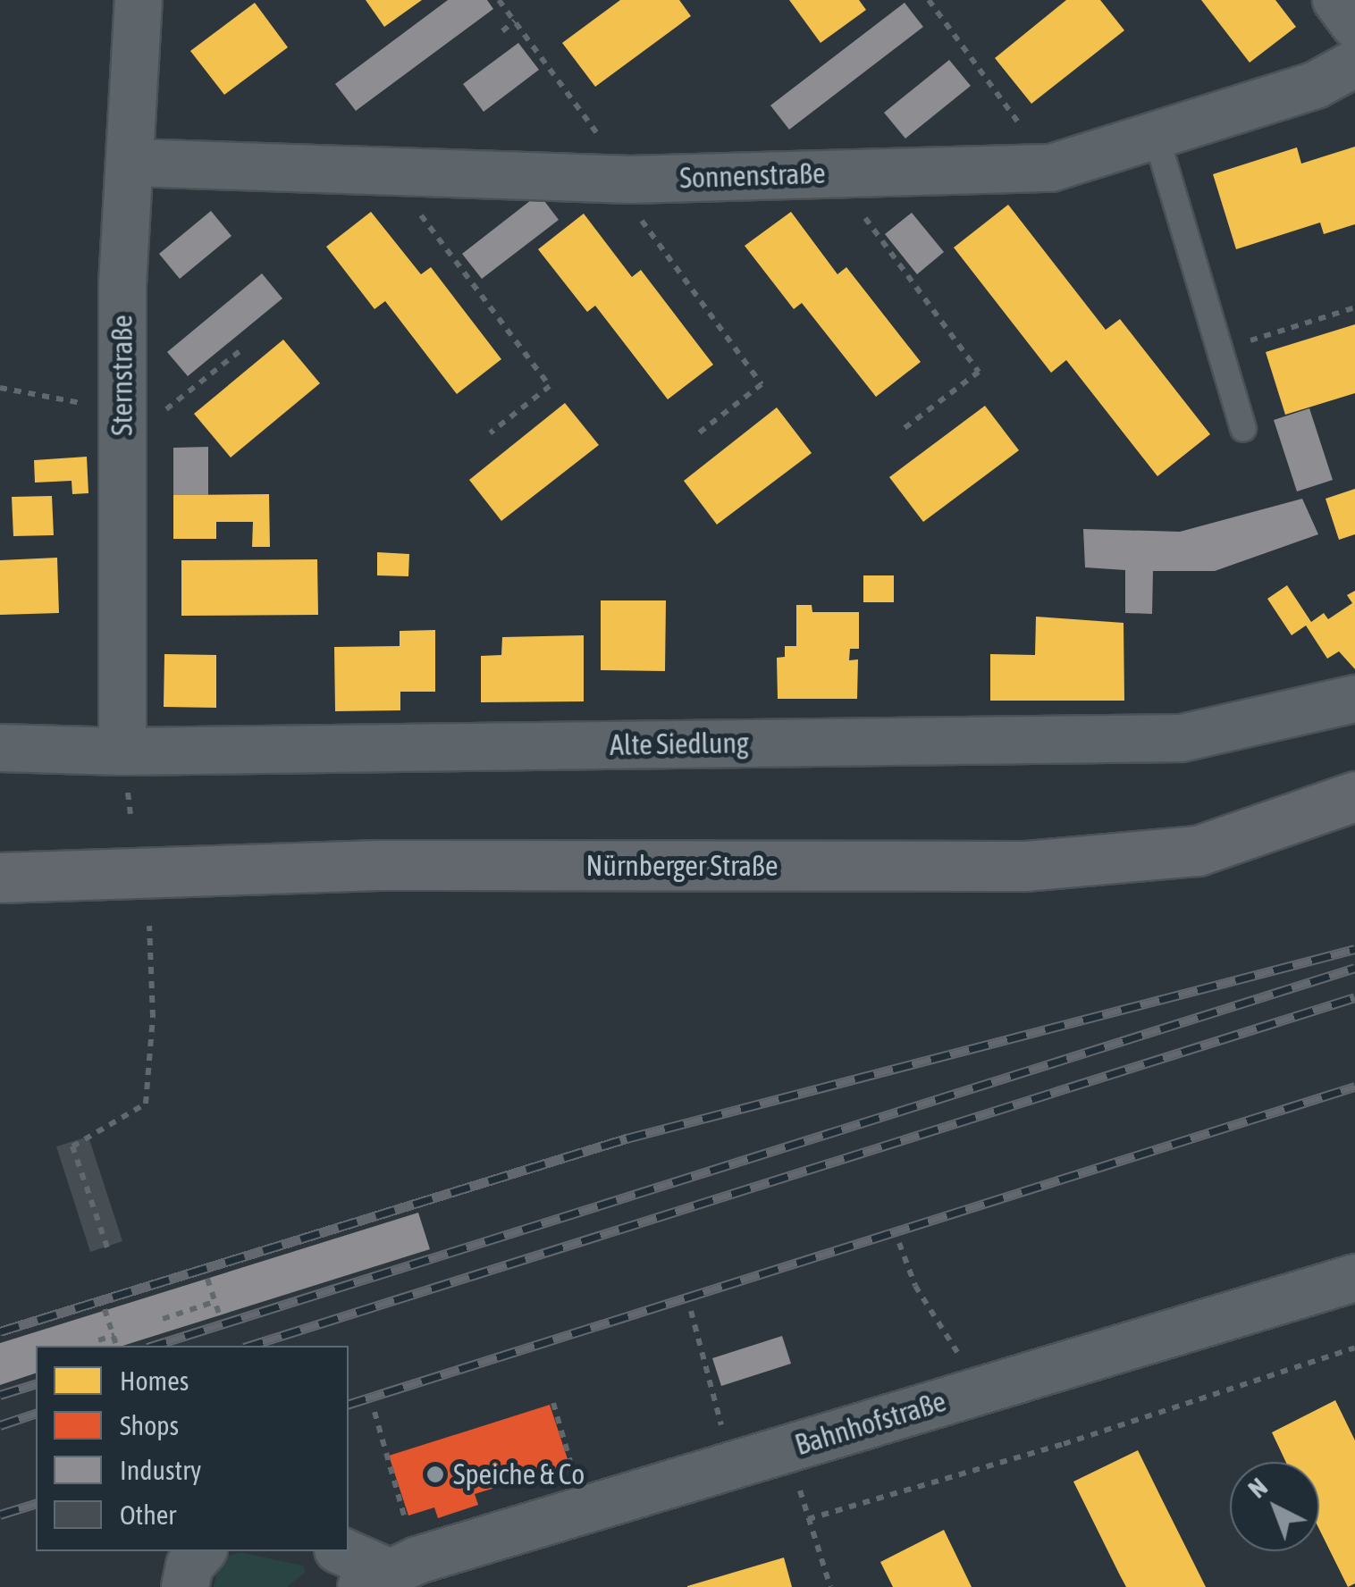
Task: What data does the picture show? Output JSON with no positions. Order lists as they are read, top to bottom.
{
  "streets": {
    "main road": ["Nürnberger Straße"],
    "street": [
      "Sonnenstraße",
      "Sternstraße",
      "Alte Siedlung",
      "Bahnhofstraße"
    ]
  },
  "crossings": [
    ["Sonnenstraße", "Sternstraße"],
    ["Sternstraße", "Alte Siedlung"]
  ],
  "places": ["Speiche & Co"],
  "legend": [
    "Homes",
    "Shops",
    "Industry",
    "Other"
  ],
  "north": "top left"
}
